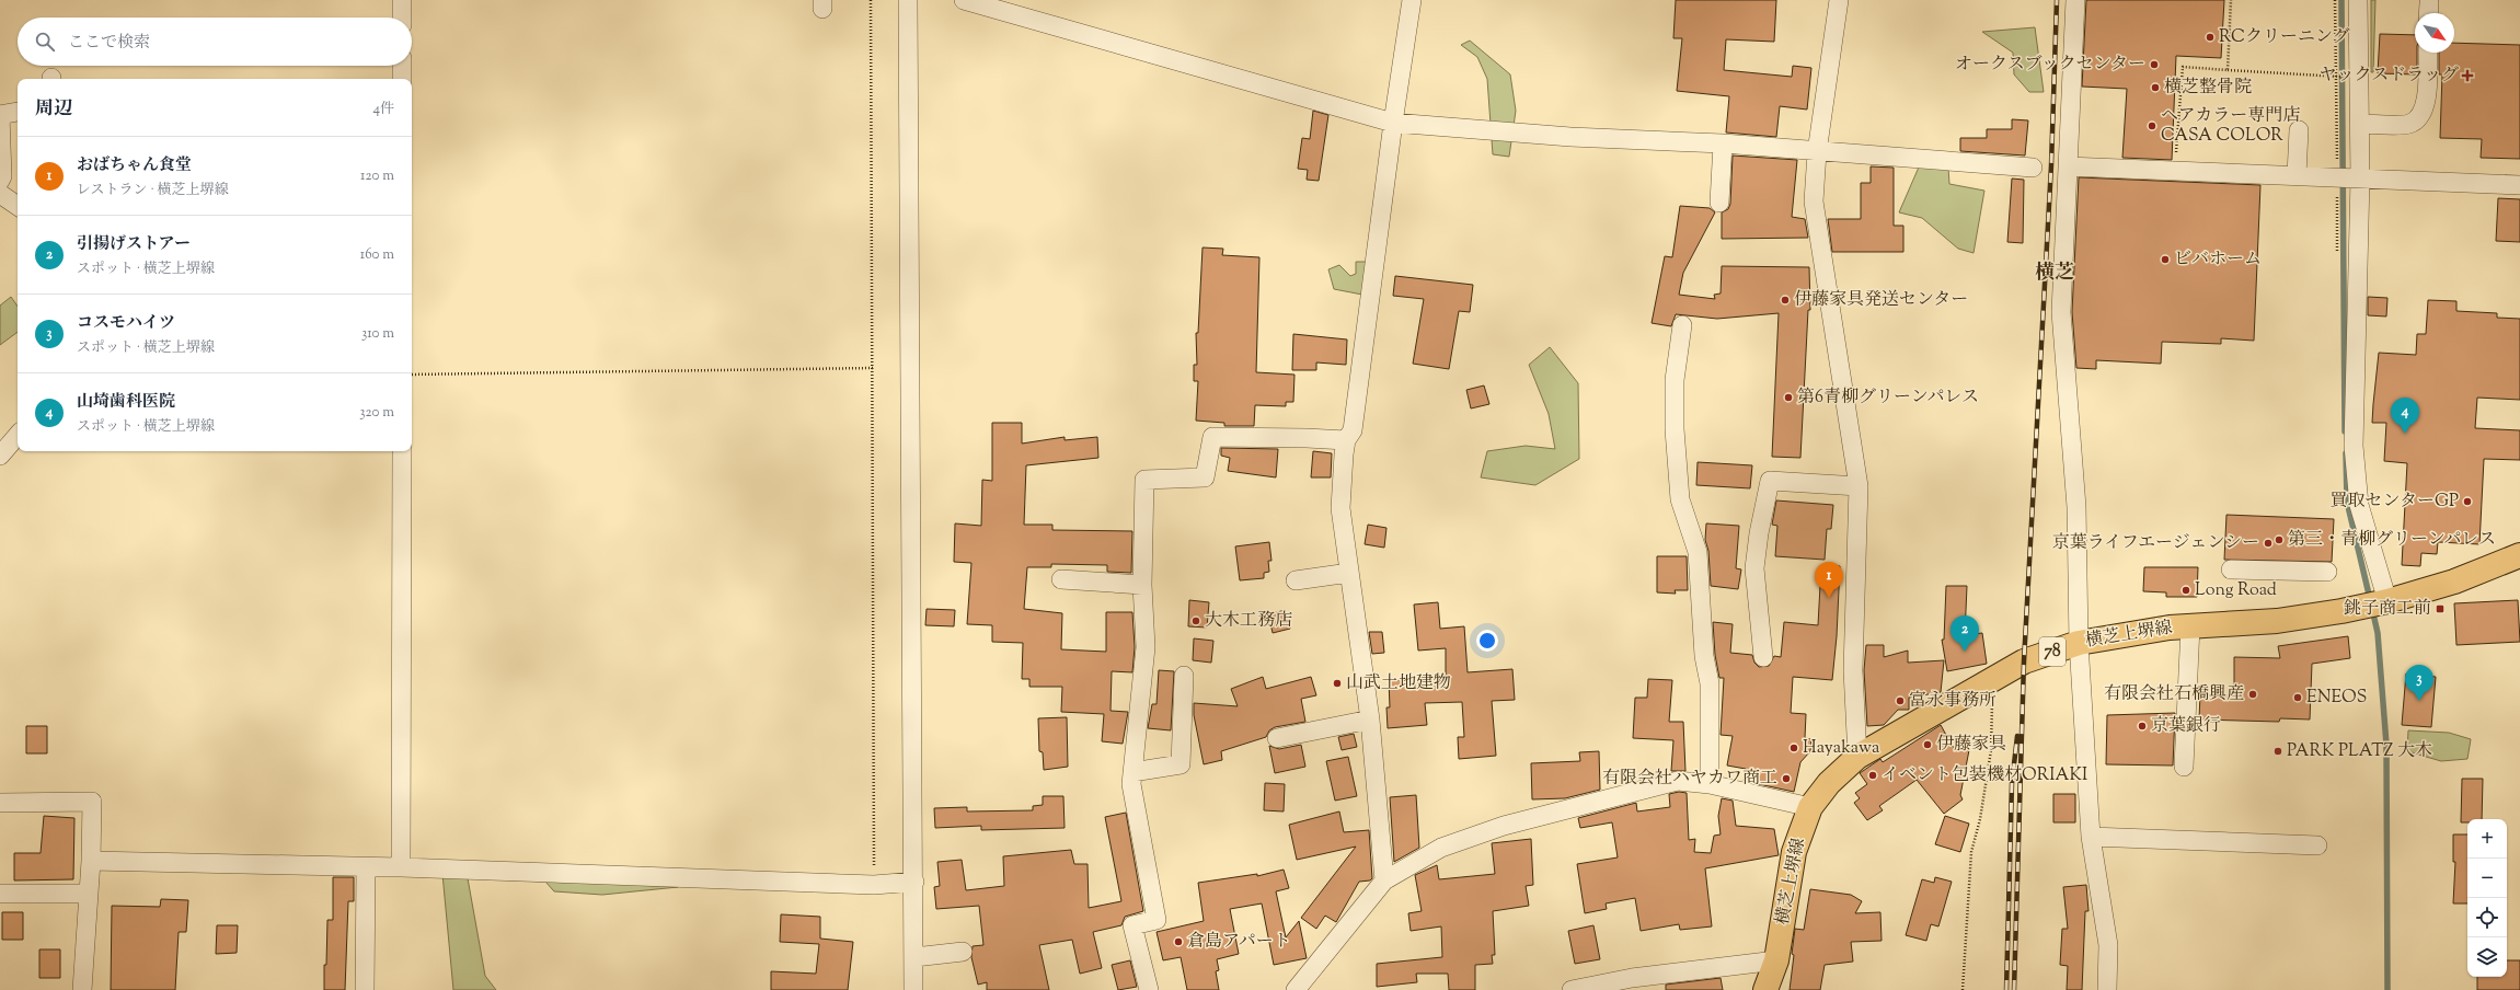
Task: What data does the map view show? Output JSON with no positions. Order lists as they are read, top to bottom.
{
  "streets": {
    "main road": ["横芝上堺線", "78"]
  },
  "districts": ["横芝"],
  "places": {
    "other": [
      "RCクリーニング",
      "オークスブックセンター",
      "横芝整骨院",
      "ヘアカラー専門店 CASA COLOR",
      "ビバホーム",
      "伊藤家具発送センター",
      "第6青柳グリーンパレス",
      "買取センターGP",
      "第三・青柳グリーンパレス",
      "京葉ライフエージェンシー",
      "Long Road",
      "大木工務店",
      "山武土地建物",
      "有限会社石橋興産",
      "ENEOS",
      "富永事務所",
      "京葉銀行",
      "伊藤家具",
      "Hayakawa",
      "PARK PLATZ 大木",
      "イベント包装機材ORIAKI",
      "有限会社ハヤカワ商工",
      "倉島アパート"
    ],
    "health": ["ヤックスドラッグ"],
    "transit": ["銚子商工前"]
  },
  "north": "bottom right",
  "page": {
    "search": "ここで検索",
    "heading": ["周辺", "4件"],
    "list": [
      {
        "mark": "1",
        "name": "おばちゃん食堂",
        "note": "レストラン · 横芝上堺線",
        "value": "120 m"
      },
      {
        "mark": "2",
        "name": "引揚げストアー",
        "note": "スポット · 横芝上堺線",
        "value": "160 m"
      },
      {
        "mark": "3",
        "name": "コスモハイツ",
        "note": "スポット · 横芝上堺線",
        "value": "310 m"
      },
      {
        "mark": "4",
        "name": "山埼歯科医院",
        "note": "スポット · 横芝上堺線",
        "value": "320 m"
      }
    ],
    "pins": [
      "4",
      "1",
      "2",
      "3"
    ],
    "map_buttons": ["+", "−"]
  }
}
